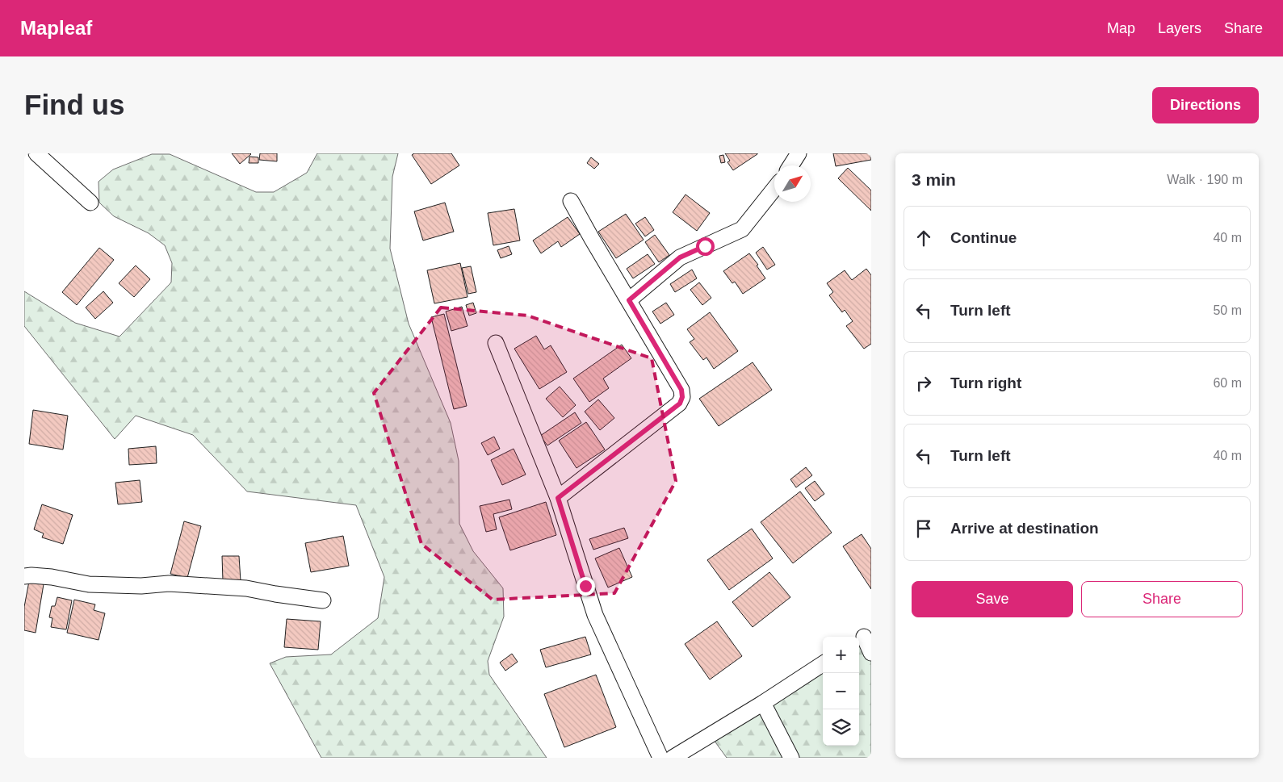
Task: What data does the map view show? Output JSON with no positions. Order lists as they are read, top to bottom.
{
  "north": "top right",
  "page": {
    "header": "Mapleaf",
    "nav": ["Map", "Layers", "Share"],
    "buttons": [
      "Directions",
      ["Save", "Share"]
    ],
    "title": "Find us",
    "heading": ["3 min", "Walk · 190 m"],
    "list": [
      ["Continue", "40 m"],
      ["Turn left", "50 m"],
      ["Turn right", "60 m"],
      ["Turn left", "40 m"],
      "Arrive at destination"
    ],
    "map_buttons": ["+", "−"]
  }
}
